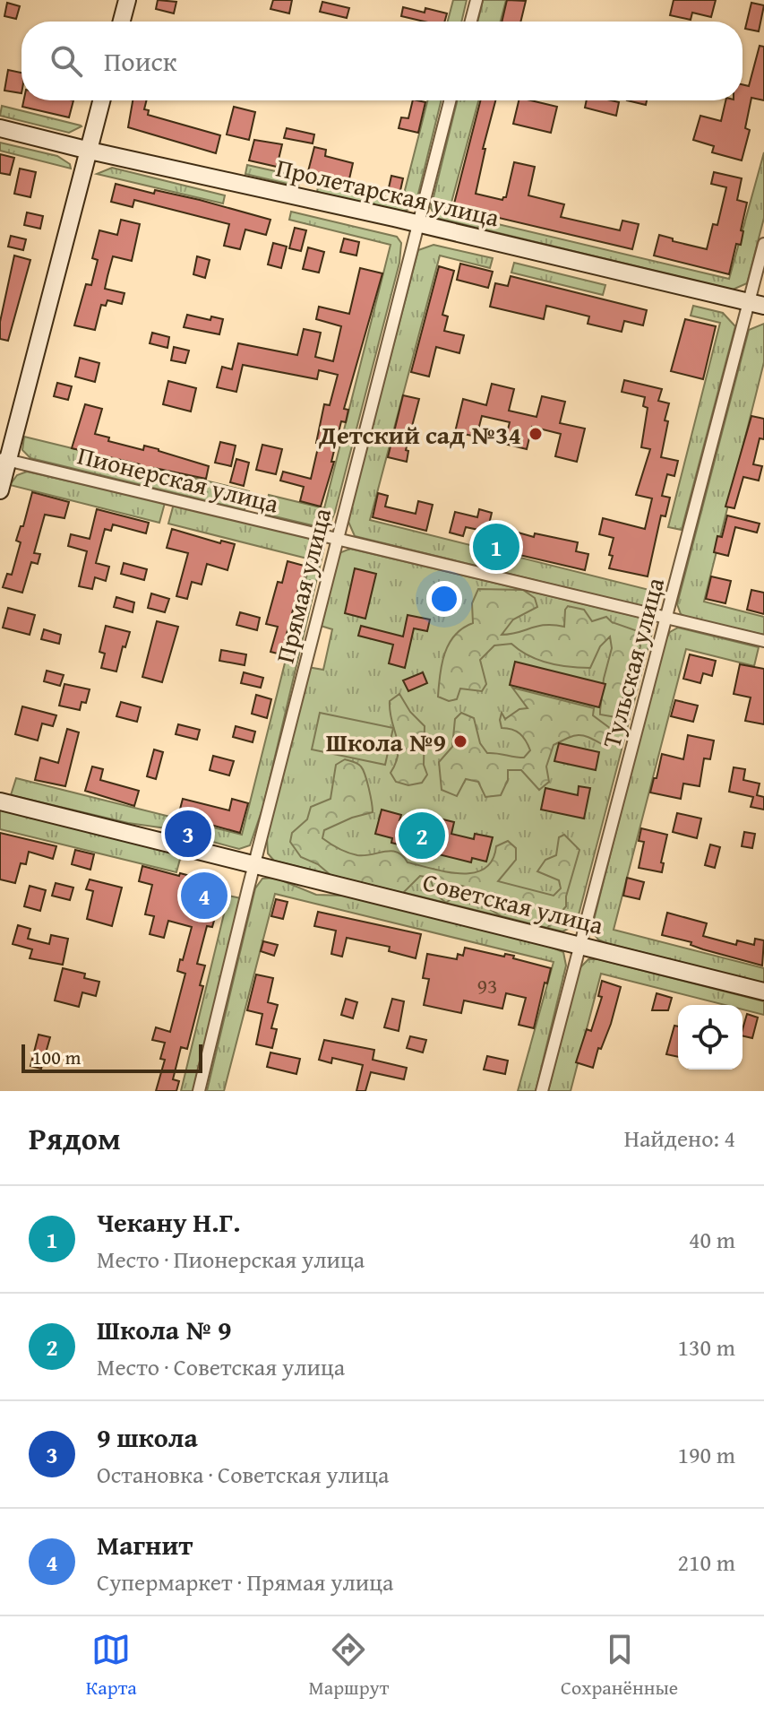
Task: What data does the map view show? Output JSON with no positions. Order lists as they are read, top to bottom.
{
  "streets": {
    "street": [
      "Пролетарская улица",
      "Пионерская улица",
      "Прямая улица",
      "Тульская улица",
      "Советская улица"
    ]
  },
  "crossings": [
    ["Пролетарская улица", "Прямая улица"],
    ["Пролетарская улица", "Тульская улица"],
    ["Пионерская улица", "Прямая улица"],
    ["Пионерская улица", "Тульская улица"],
    ["Прямая улица", "Советская улица"],
    ["Тульская улица", "Советская улица"]
  ],
  "places": ["Детский сад №34", "Школа №9"],
  "house_numbers": ["93"],
  "scale_bar": "100 m",
  "page": {
    "search": "Поиск",
    "pins": [
      "1",
      "3",
      "2",
      "4"
    ],
    "scale": "100 m",
    "heading": ["Рядом", "Найдено: 4"],
    "list": [
      {
        "mark": "1",
        "name": "Чекану Н.Г.",
        "note": "Место · Пионерская улица",
        "value": "40 m"
      },
      {
        "mark": "2",
        "name": "Школа № 9",
        "note": "Место · Советская улица",
        "value": "130 m"
      },
      {
        "mark": "3",
        "name": "9 школа",
        "note": "Остановка · Советская улица",
        "value": "190 m"
      },
      {
        "mark": "4",
        "name": "Магнит",
        "note": "Супермаркет · Прямая улица",
        "value": "210 m"
      }
    ],
    "nav": ["Карта", "Маршрут", "Сохранённые"]
  }
}
